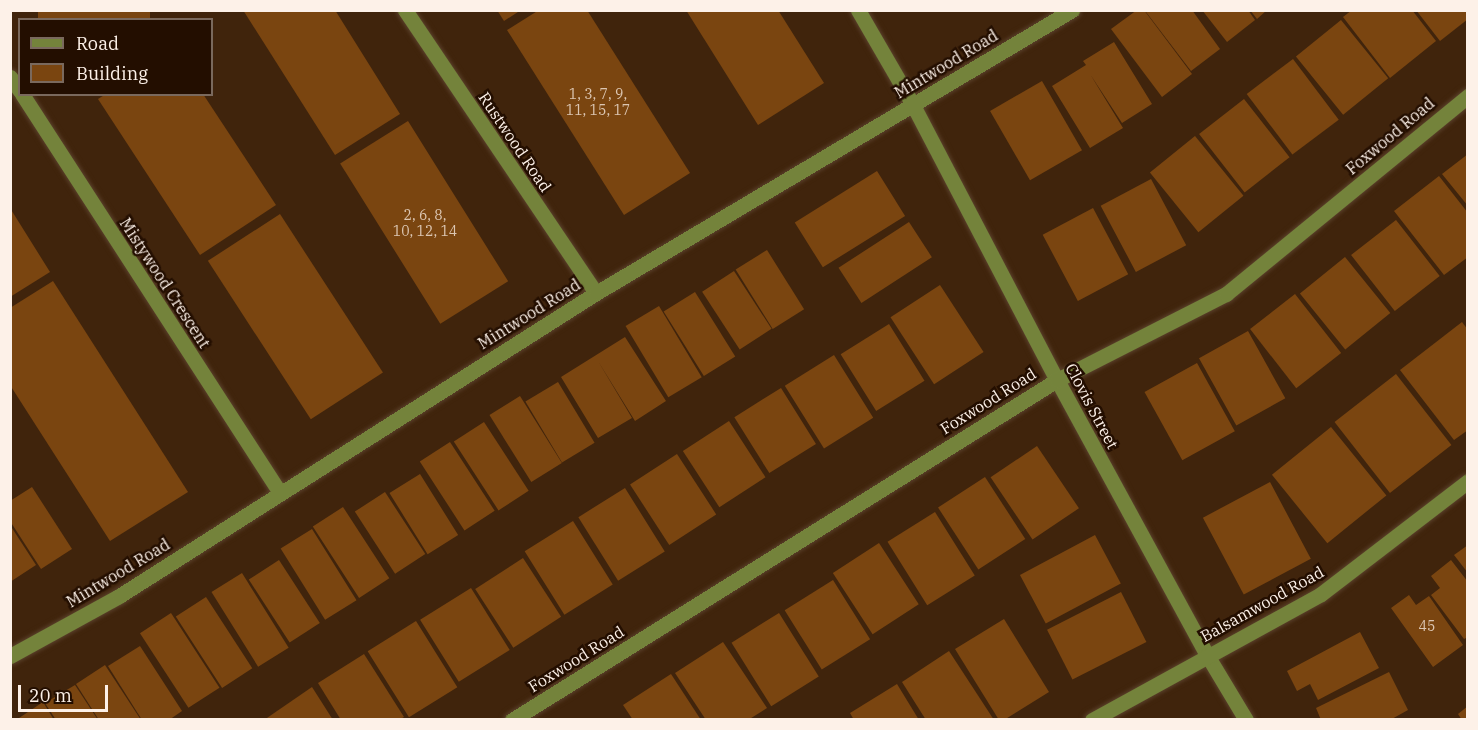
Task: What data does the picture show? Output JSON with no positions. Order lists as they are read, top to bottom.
{
  "streets": {
    "street": [
      "Mintwood Road",
      "Foxwood Road",
      "Rustwood Road",
      "Mistywood Crescent",
      "Clovis Street",
      "Balsamwood Road"
    ]
  },
  "crossings": [
    ["Mintwood Road", "Rustwood Road"],
    ["Mintwood Road", "Mistywood Crescent"],
    ["Mintwood Road", "Clovis Street"],
    ["Foxwood Road", "Clovis Street"],
    ["Clovis Street", "Balsamwood Road"]
  ],
  "house_numbers": ["1, 3, 7, 9, 11, 15, 17", "2, 6, 8, 10, 12, 14", "45"],
  "legend": ["Road", "Building"],
  "scale_bar": "20 m"
}
